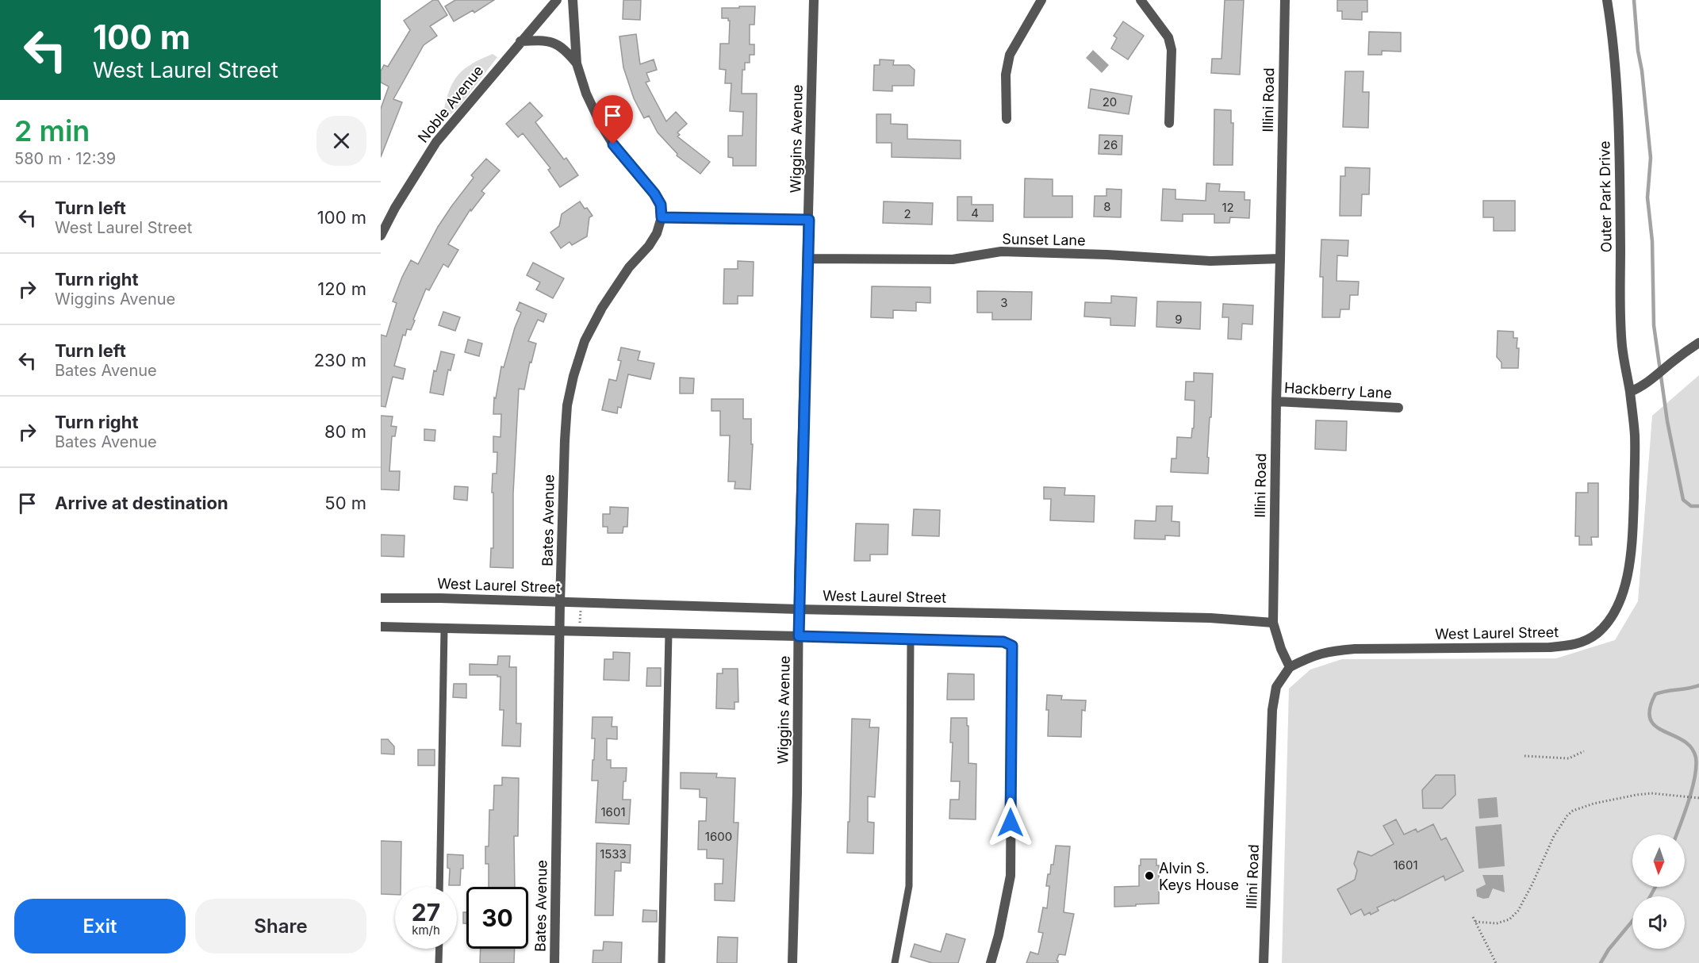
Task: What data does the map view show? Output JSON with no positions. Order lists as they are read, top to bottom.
{
  "streets": {
    "street": [
      "Illini Road",
      "Noble Avenue",
      "Wiggins Avenue",
      "Outer Park Drive",
      "Sunset Lane",
      "Hackberry Lane",
      "Bates Avenue",
      "West Laurel Street"
    ]
  },
  "crossings": [
    ["Illini Road", "Sunset Lane"],
    ["Illini Road", "Hackberry Lane"],
    ["Illini Road", "West Laurel Street"],
    ["Wiggins Avenue", "Sunset Lane"],
    ["Wiggins Avenue", "West Laurel Street"],
    ["Outer Park Drive", "West Laurel Street"],
    ["Bates Avenue", "West Laurel Street"]
  ],
  "places": ["Alvin S. Keys House"],
  "house_numbers": [
    "20",
    "26",
    "8",
    "12",
    "4",
    "2",
    "3",
    "9",
    "1601",
    "1600",
    "1533",
    "1601"
  ],
  "north": "bottom",
  "page": {
    "turn": ["100 m", "West Laurel Street"],
    "heading": ["2 min", "580 m · 12:39"],
    "list": [
      {
        "name": "Turn left",
        "note": "West Laurel Street",
        "value": "100 m"
      },
      {
        "name": "Turn right",
        "note": "Wiggins Avenue",
        "value": "120 m"
      },
      {
        "name": "Turn left",
        "note": "Bates Avenue",
        "value": "230 m"
      },
      {
        "name": "Turn right",
        "note": "Bates Avenue",
        "value": "80 m"
      },
      {
        "name": "Arrive at destination",
        "value": "50 m"
      }
    ],
    "speed": "27 km/h",
    "limit": "30",
    "buttons": ["Exit", "Share"]
  }
}
